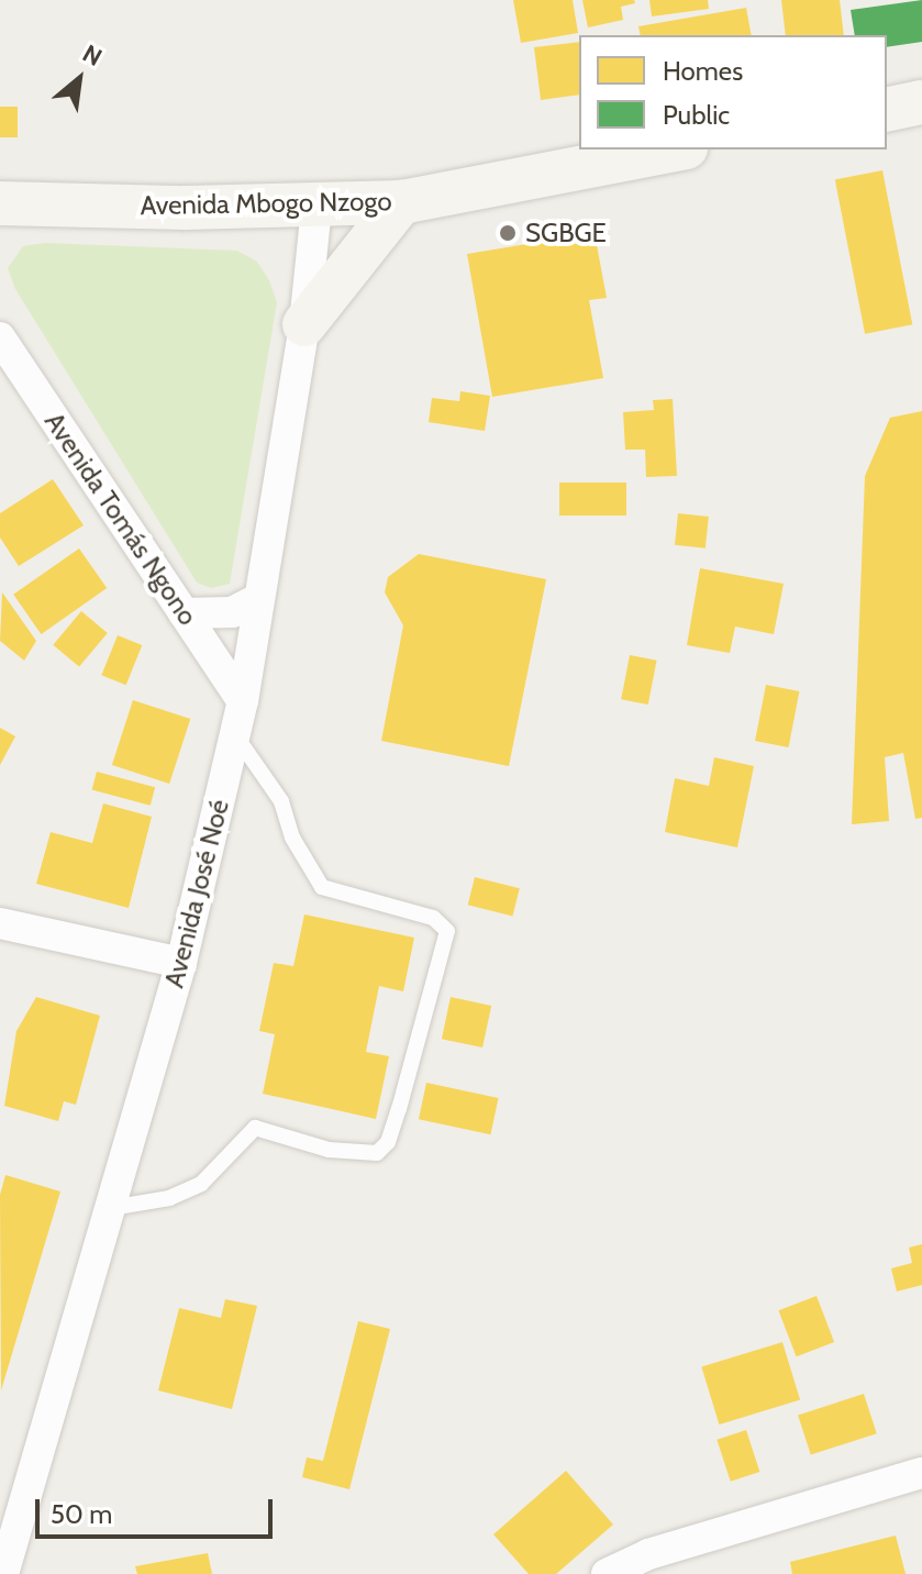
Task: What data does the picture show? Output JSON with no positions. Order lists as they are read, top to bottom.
{
  "streets": {
    "main road": ["Avenida Mbogo Nzogo"],
    "street": ["Avenida Tomás Ngono", "Avenida José Noé"]
  },
  "crossings": [
    ["Avenida Mbogo Nzogo", "Avenida José Noé"],
    ["Avenida Tomás Ngono", "Avenida José Noé"]
  ],
  "places": ["SGBGE"],
  "legend": ["Homes", "Public"],
  "scale_bar": "50 m",
  "north": "top right"
}
